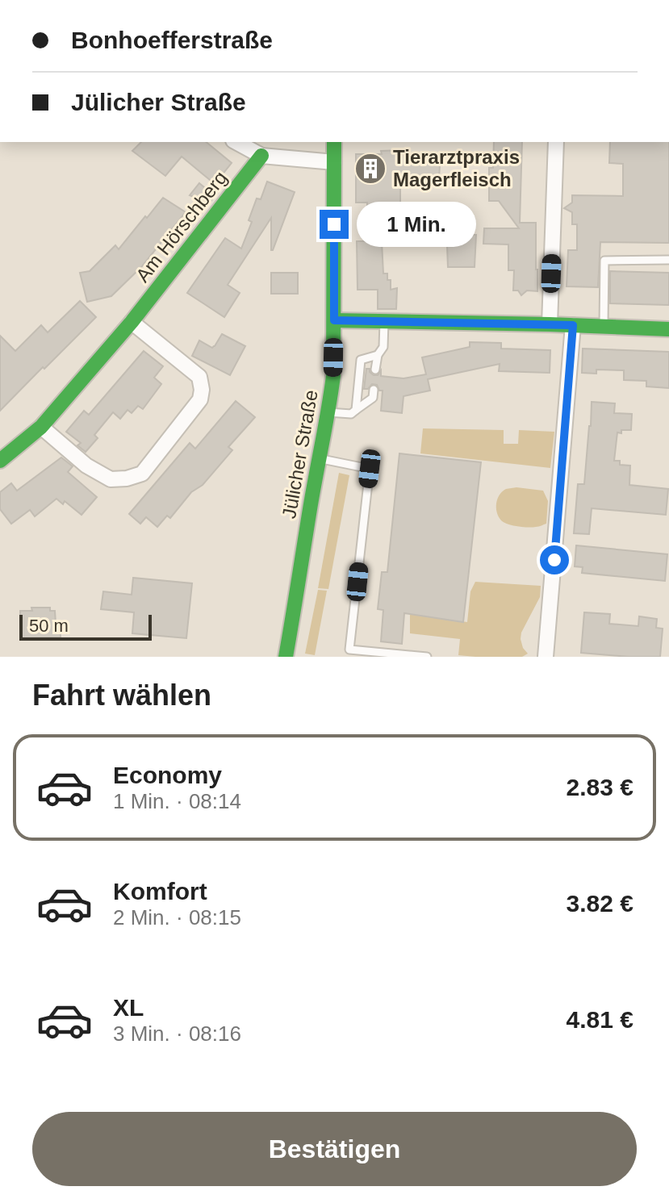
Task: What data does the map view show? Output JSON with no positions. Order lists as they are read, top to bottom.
{
  "streets": {
    "street": ["Am Hörschberg", "Jülicher Straße"]
  },
  "places": {
    "building": ["Tierarztpraxis Magerfleisch"]
  },
  "scale_bar": "50 m",
  "page": {
    "banner": ["Bonhoefferstraße", "Jülicher Straße"],
    "bubble": "1 Min.",
    "scale": "50 m",
    "heading": "Fahrt wählen",
    "list": [
      {
        "name": "Economy",
        "note": "1 Min. · 08:14",
        "value": "2.83 €"
      },
      {
        "name": "Komfort",
        "note": "2 Min. · 08:15",
        "value": "3.82 €"
      },
      {
        "name": "XL",
        "note": "3 Min. · 08:16",
        "value": "4.81 €"
      }
    ],
    "buttons": "Bestätigen"
  }
}
